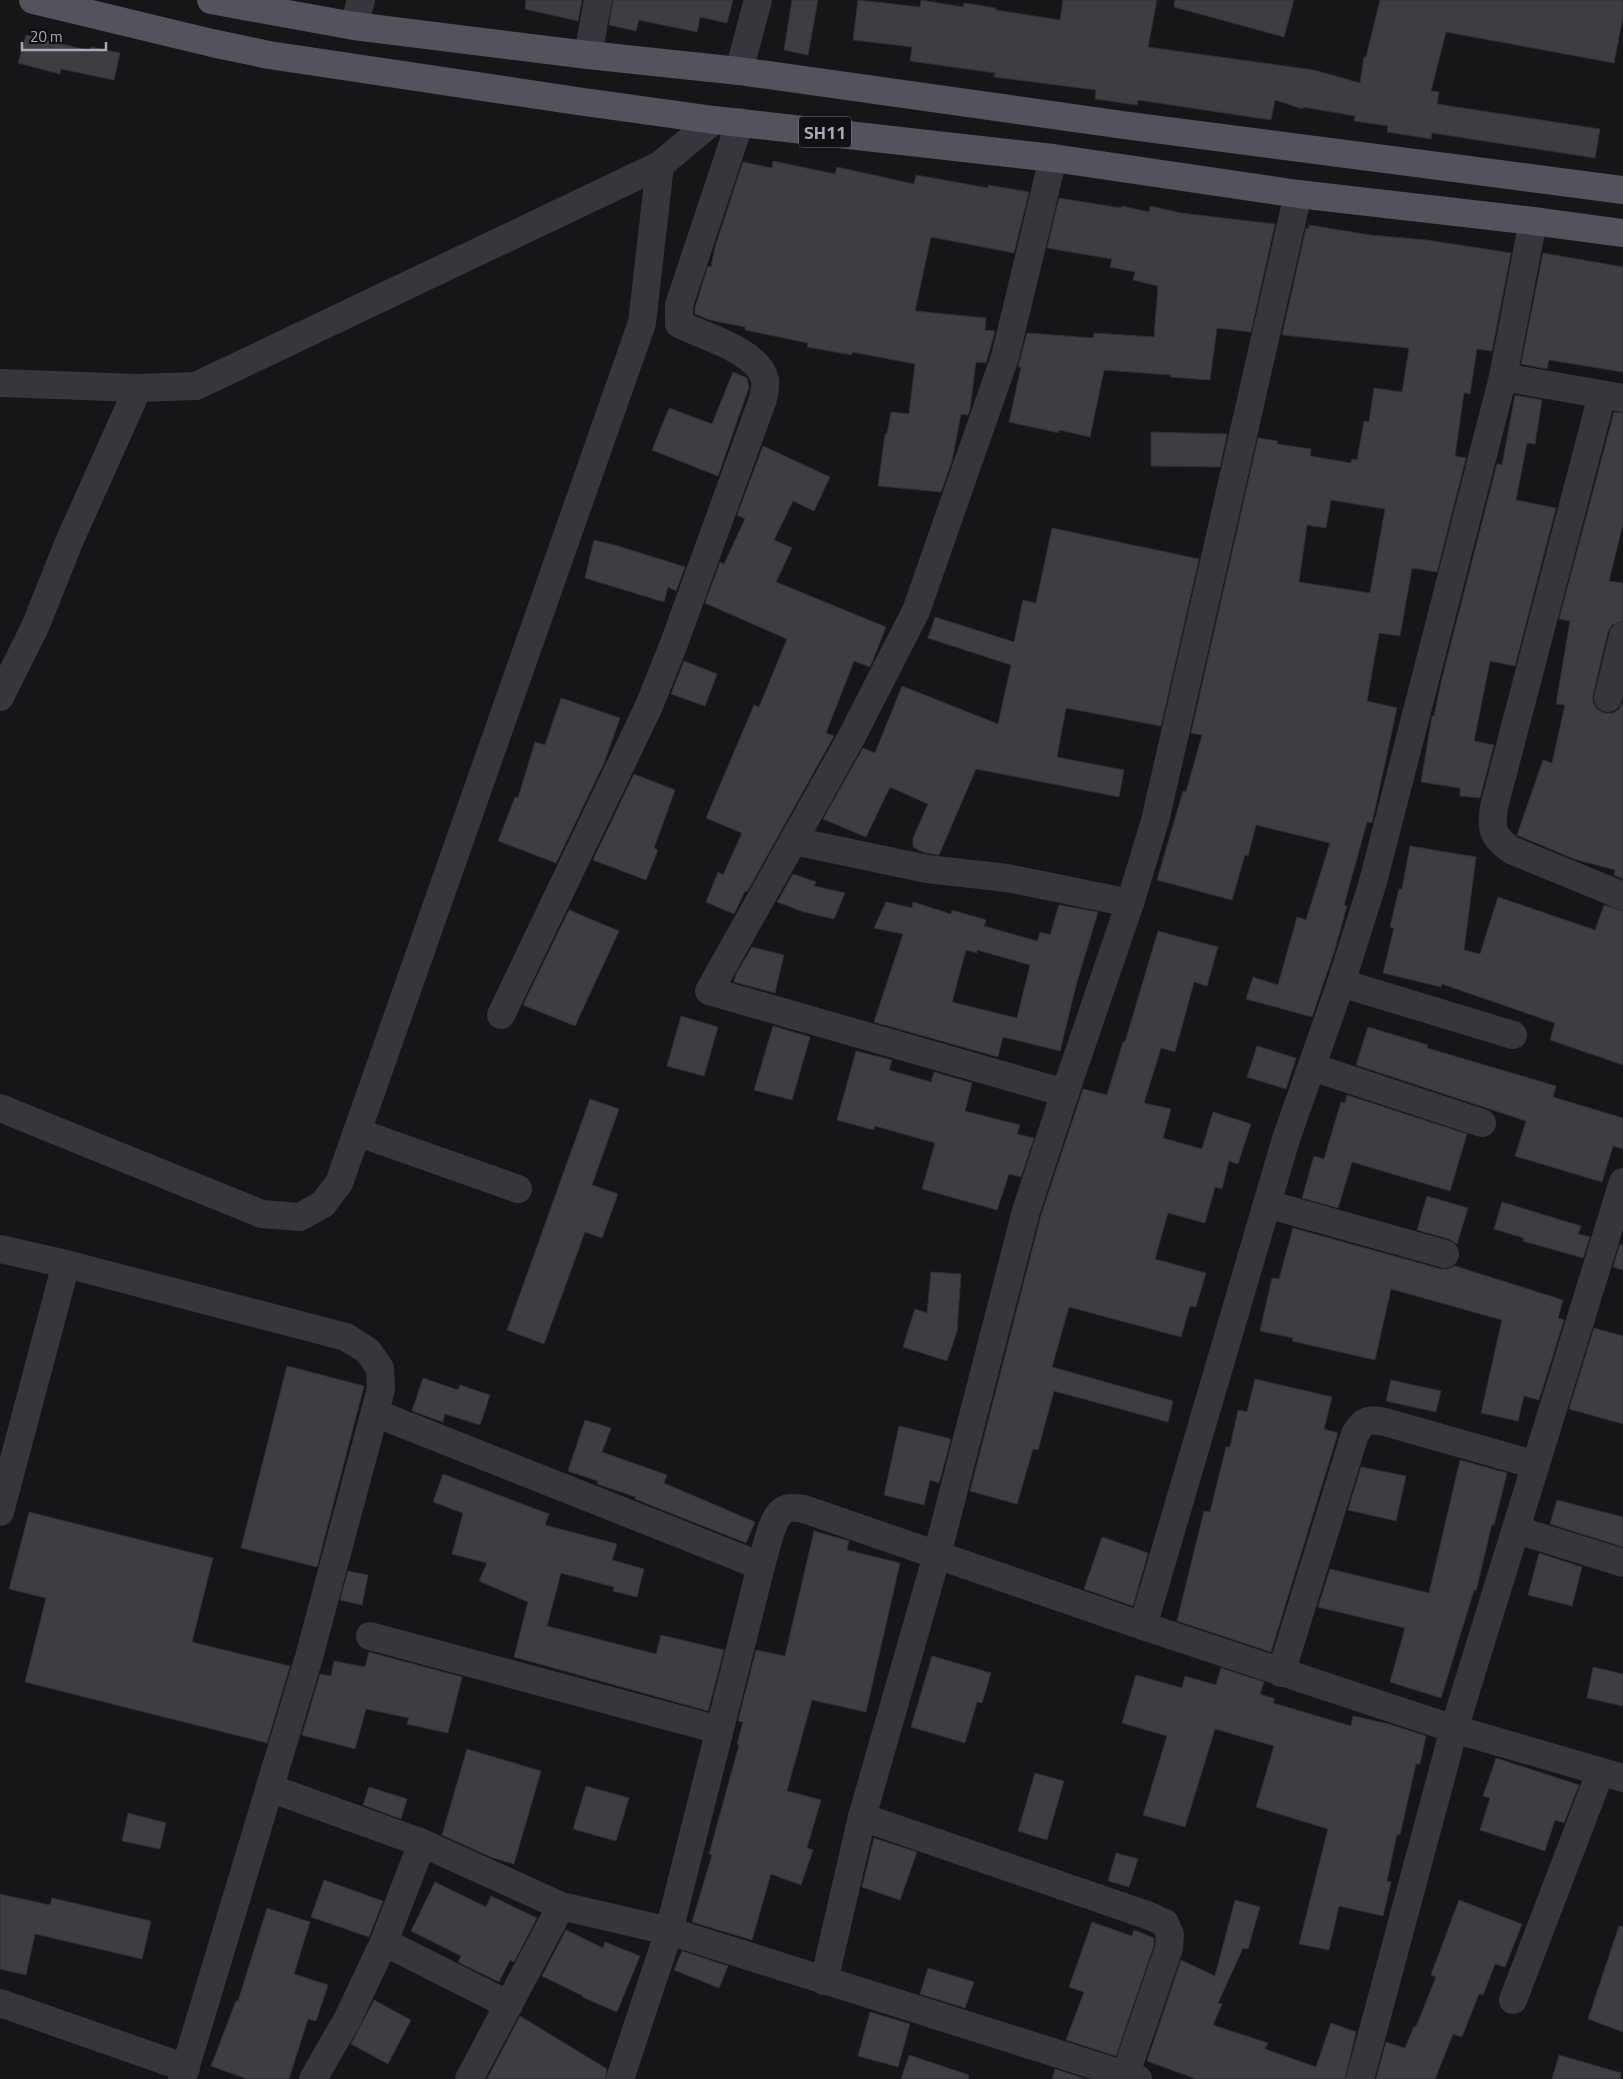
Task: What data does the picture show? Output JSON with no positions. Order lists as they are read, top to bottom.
{
  "streets": {
    "main road": ["SH11"]
  },
  "scale_bar": "20 m"
}
